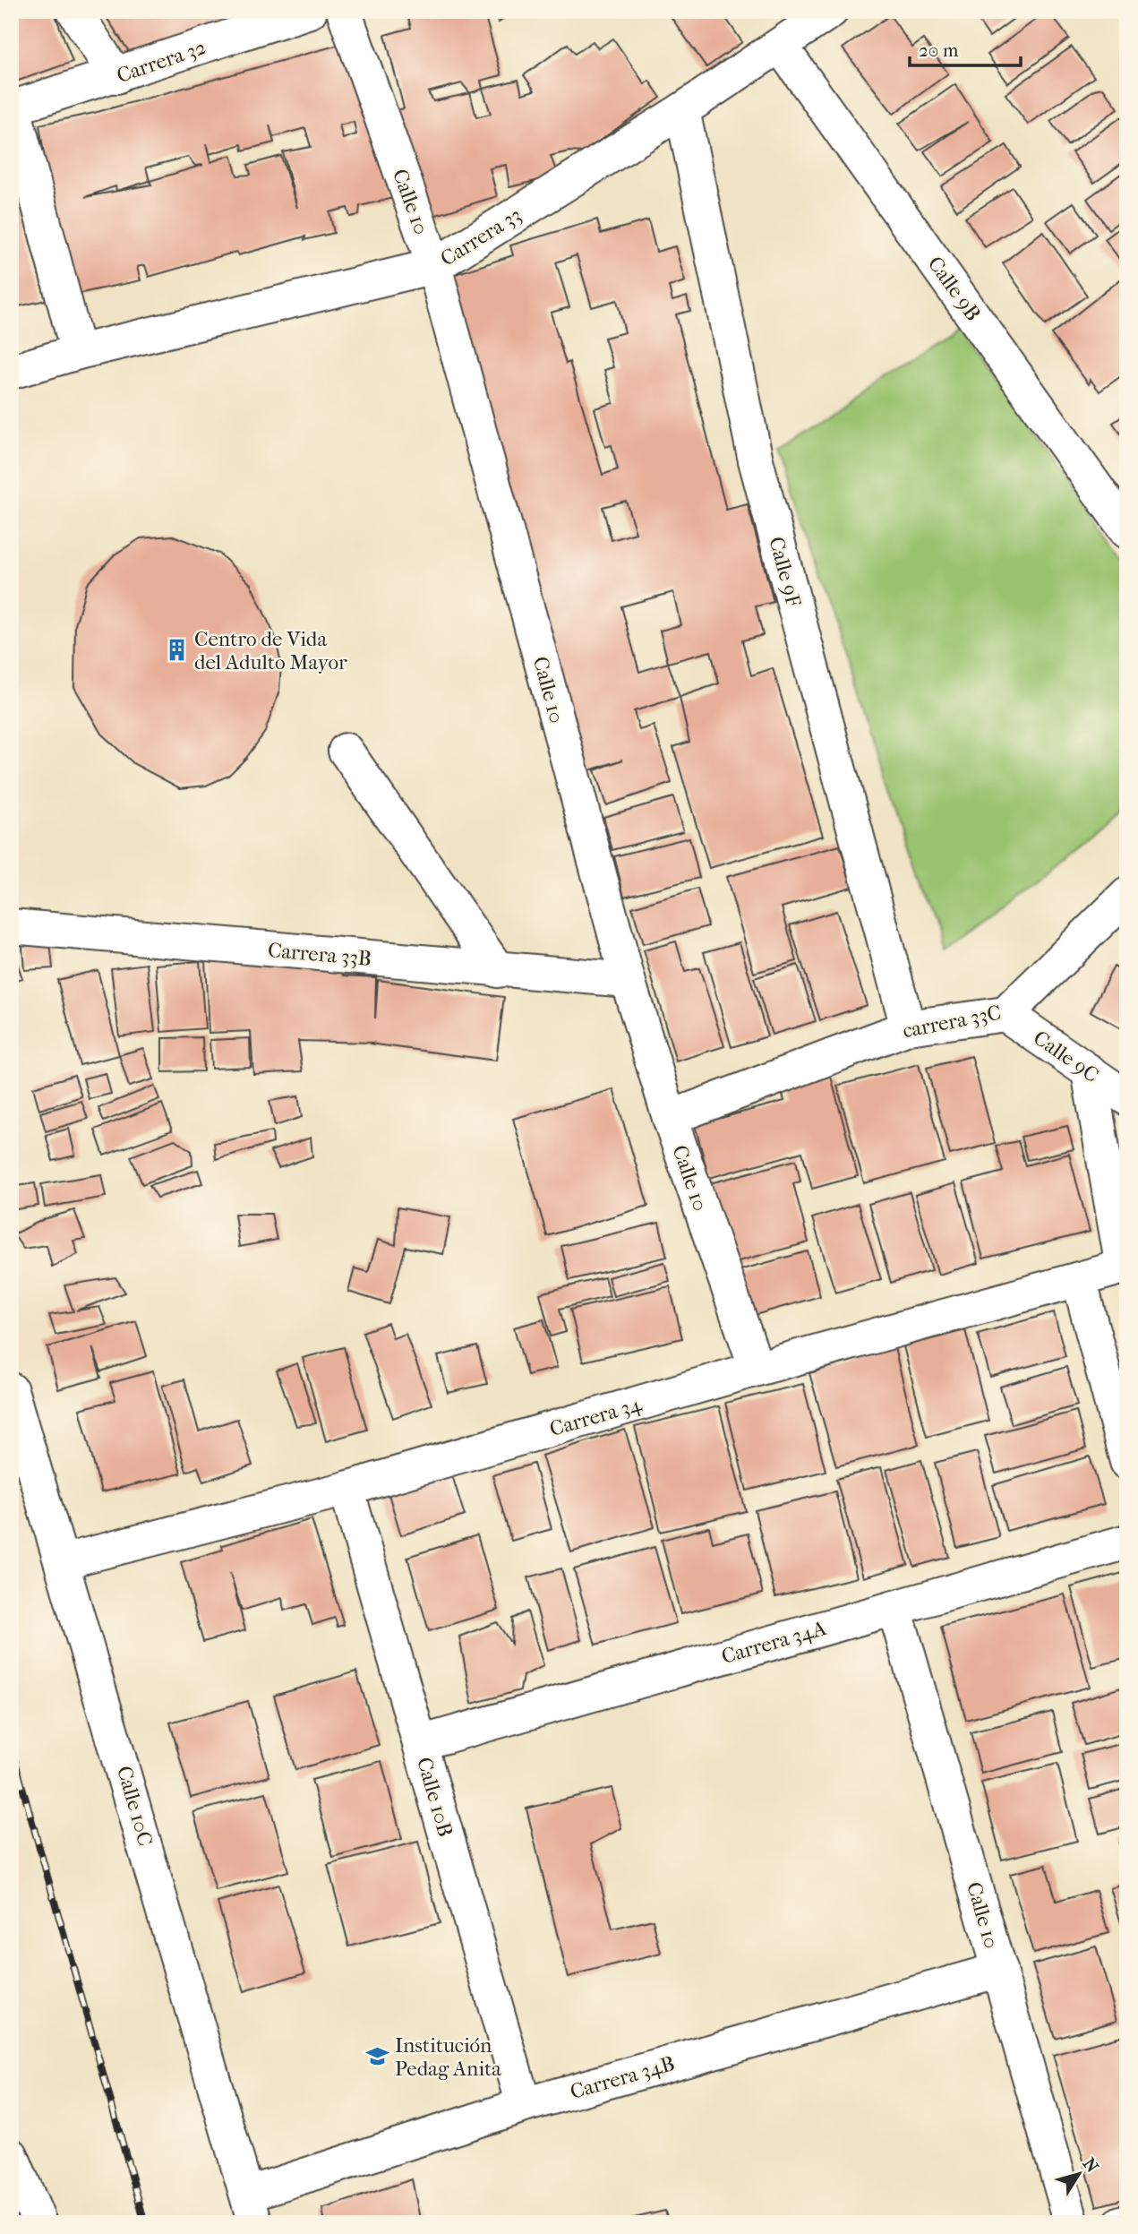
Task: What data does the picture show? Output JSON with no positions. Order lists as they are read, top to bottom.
{
  "streets": {
    "street": [
      "Carrera 32",
      "Calle 10",
      "Carrera 33",
      "Calle 9B",
      "Calle 9F",
      "Carrera 33B",
      "carrera 33C",
      "Calle 9C",
      "Carrera 34",
      "Carrera 34A",
      "Calle 10B",
      "Calle 10C",
      "Carrera 34B"
    ]
  },
  "crossings": [
    ["Calle 10", "Carrera 33"],
    ["Calle 10", "Carrera 33B"],
    ["Calle 10", "carrera 33C"],
    ["Calle 10", "Carrera 34"],
    ["Calle 10", "Carrera 34A"],
    ["Calle 10", "Carrera 34B"],
    ["Carrera 33", "Calle 9B"],
    ["Carrera 33", "Calle 9F"],
    ["Calle 9F", "carrera 33C"],
    ["carrera 33C", "Calle 9C"],
    ["Carrera 34", "Calle 10B"],
    ["Carrera 34", "Calle 10C"],
    ["Carrera 34A", "Calle 10B"],
    ["Calle 10B", "Carrera 34B"],
    ["Calle 10C", "Carrera 34B"]
  ],
  "places": {
    "building": ["Centro de Vida del Adulto Mayor"],
    "school or university": ["Institución Pedag Anita"]
  },
  "scale_bar": "20 m",
  "north": "top right"
}
